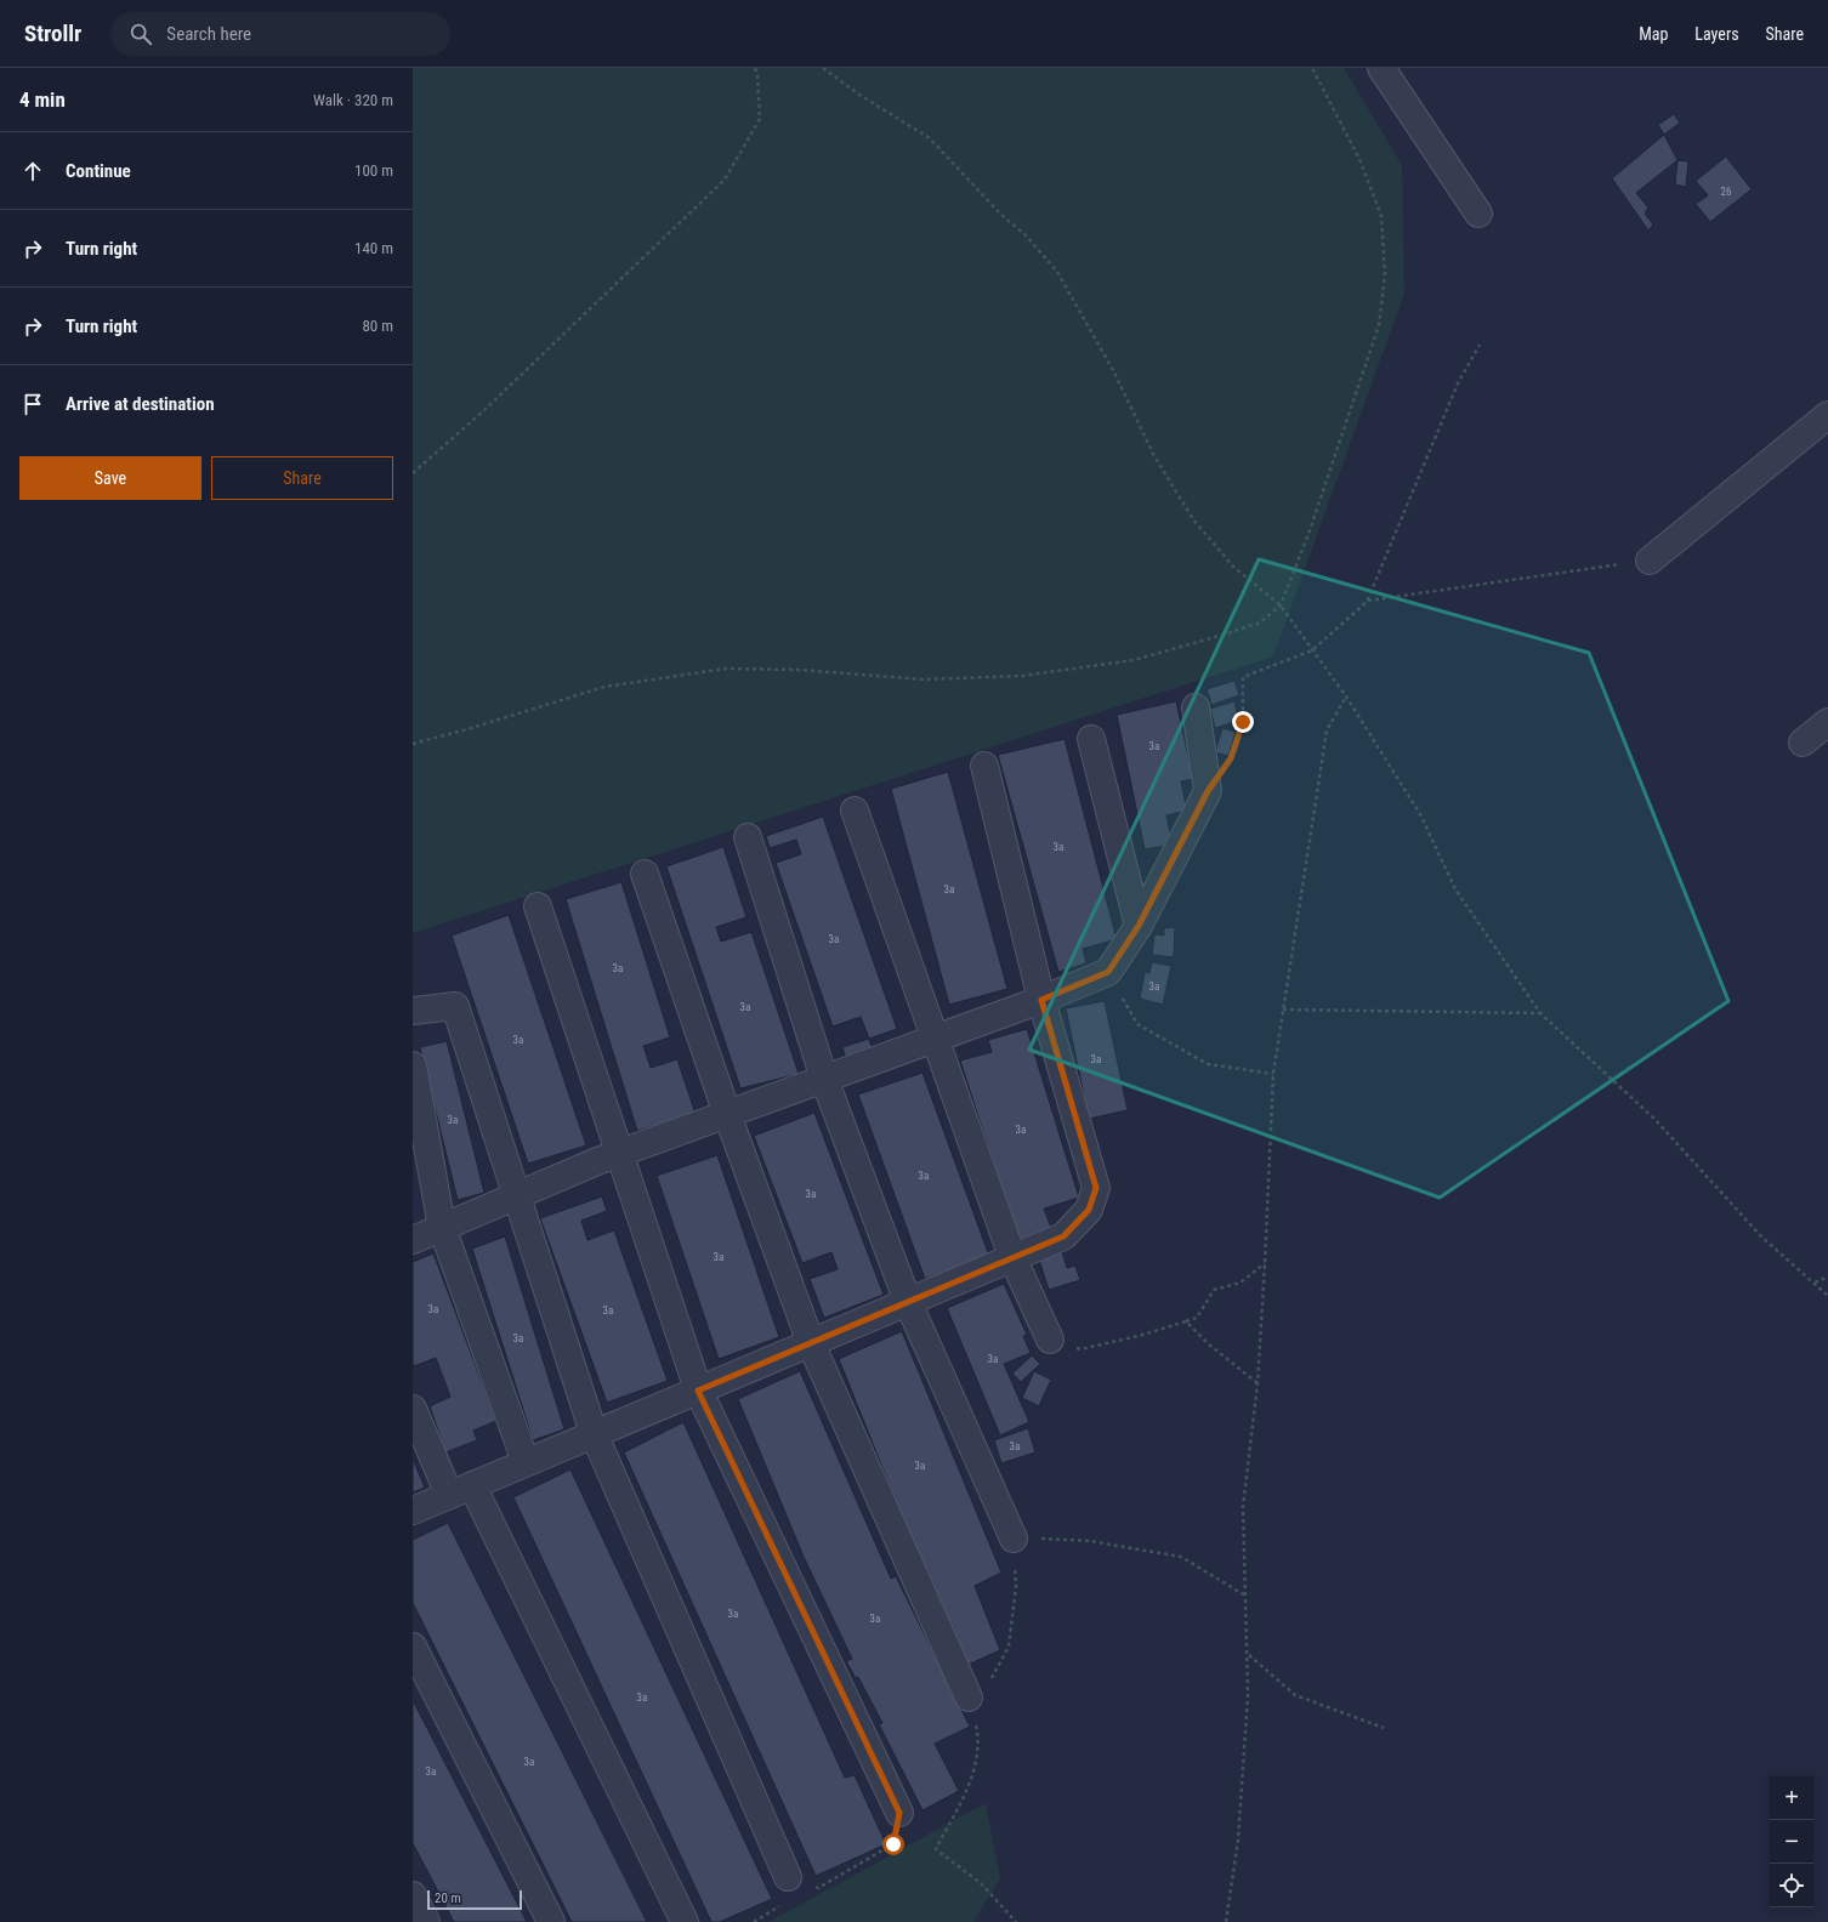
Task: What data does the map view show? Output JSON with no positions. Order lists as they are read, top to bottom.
{
  "house_numbers": [
    "26",
    "3a",
    "3a",
    "3a",
    "3a",
    "3a",
    "3a",
    "3a",
    "3a",
    "3a",
    "3a",
    "3a",
    "3a",
    "3a",
    "3a",
    "3a",
    "3a",
    "3a",
    "3a",
    "3a",
    "3a",
    "3a",
    "3a",
    "3a",
    "3a",
    "3a"
  ],
  "scale_bar": "20 m",
  "page": {
    "header": "Strollr",
    "search": "Search here",
    "nav": ["Map", "Layers", "Share"],
    "heading": ["4 min", "Walk · 320 m"],
    "list": [
      ["Continue", "100 m"],
      ["Turn right", "140 m"],
      ["Turn right", "80 m"],
      "Arrive at destination"
    ],
    "buttons": ["Save", "Share"],
    "map_buttons": ["+", "−"],
    "scale": "20 m"
  }
}
